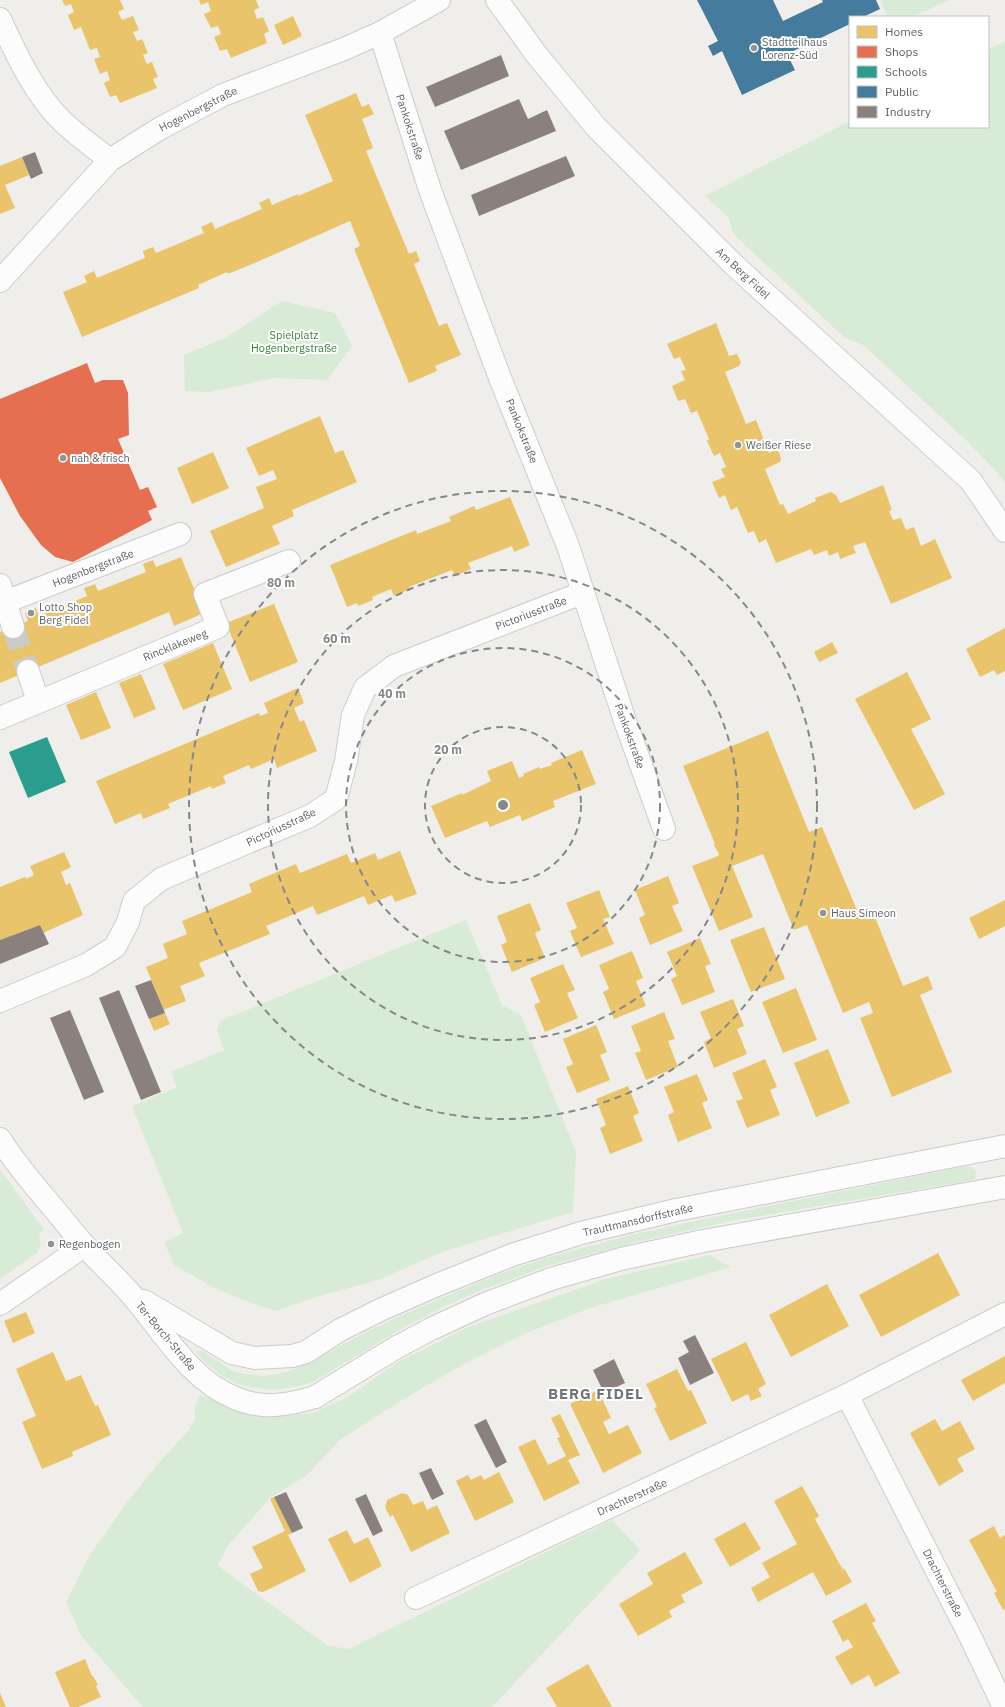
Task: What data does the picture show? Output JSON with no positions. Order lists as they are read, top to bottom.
{
  "streets": {
    "street": [
      "Hogenbergstraße",
      "Pankokstraße",
      "Am Berg Fidel",
      "Pictoriusstraße",
      "Rincklakeweg",
      "Trauttmansdorffstraße",
      "Ter-Borch-Straße",
      "Drachterstraße"
    ]
  },
  "crossings": [
    ["Hogenbergstraße", "Pankokstraße"],
    ["Pankokstraße", "Pictoriusstraße"],
    ["Trauttmansdorffstraße", "Ter-Borch-Straße"]
  ],
  "districts": ["BERG FIDEL"],
  "parks": ["Spielplatz Hogenbergstraße"],
  "places": [
    "Stadtteilhaus Lorenz-Süd",
    "Weißer Riese",
    "nah & frisch",
    "Lotto Shop Berg Fidel",
    "Haus Simeon",
    "Regenbogen"
  ],
  "legend": [
    "Homes",
    "Shops",
    "Schools",
    "Public",
    "Industry"
  ],
  "rings": [
    "80 m",
    "60 m",
    "40 m",
    "20 m"
  ]
}
